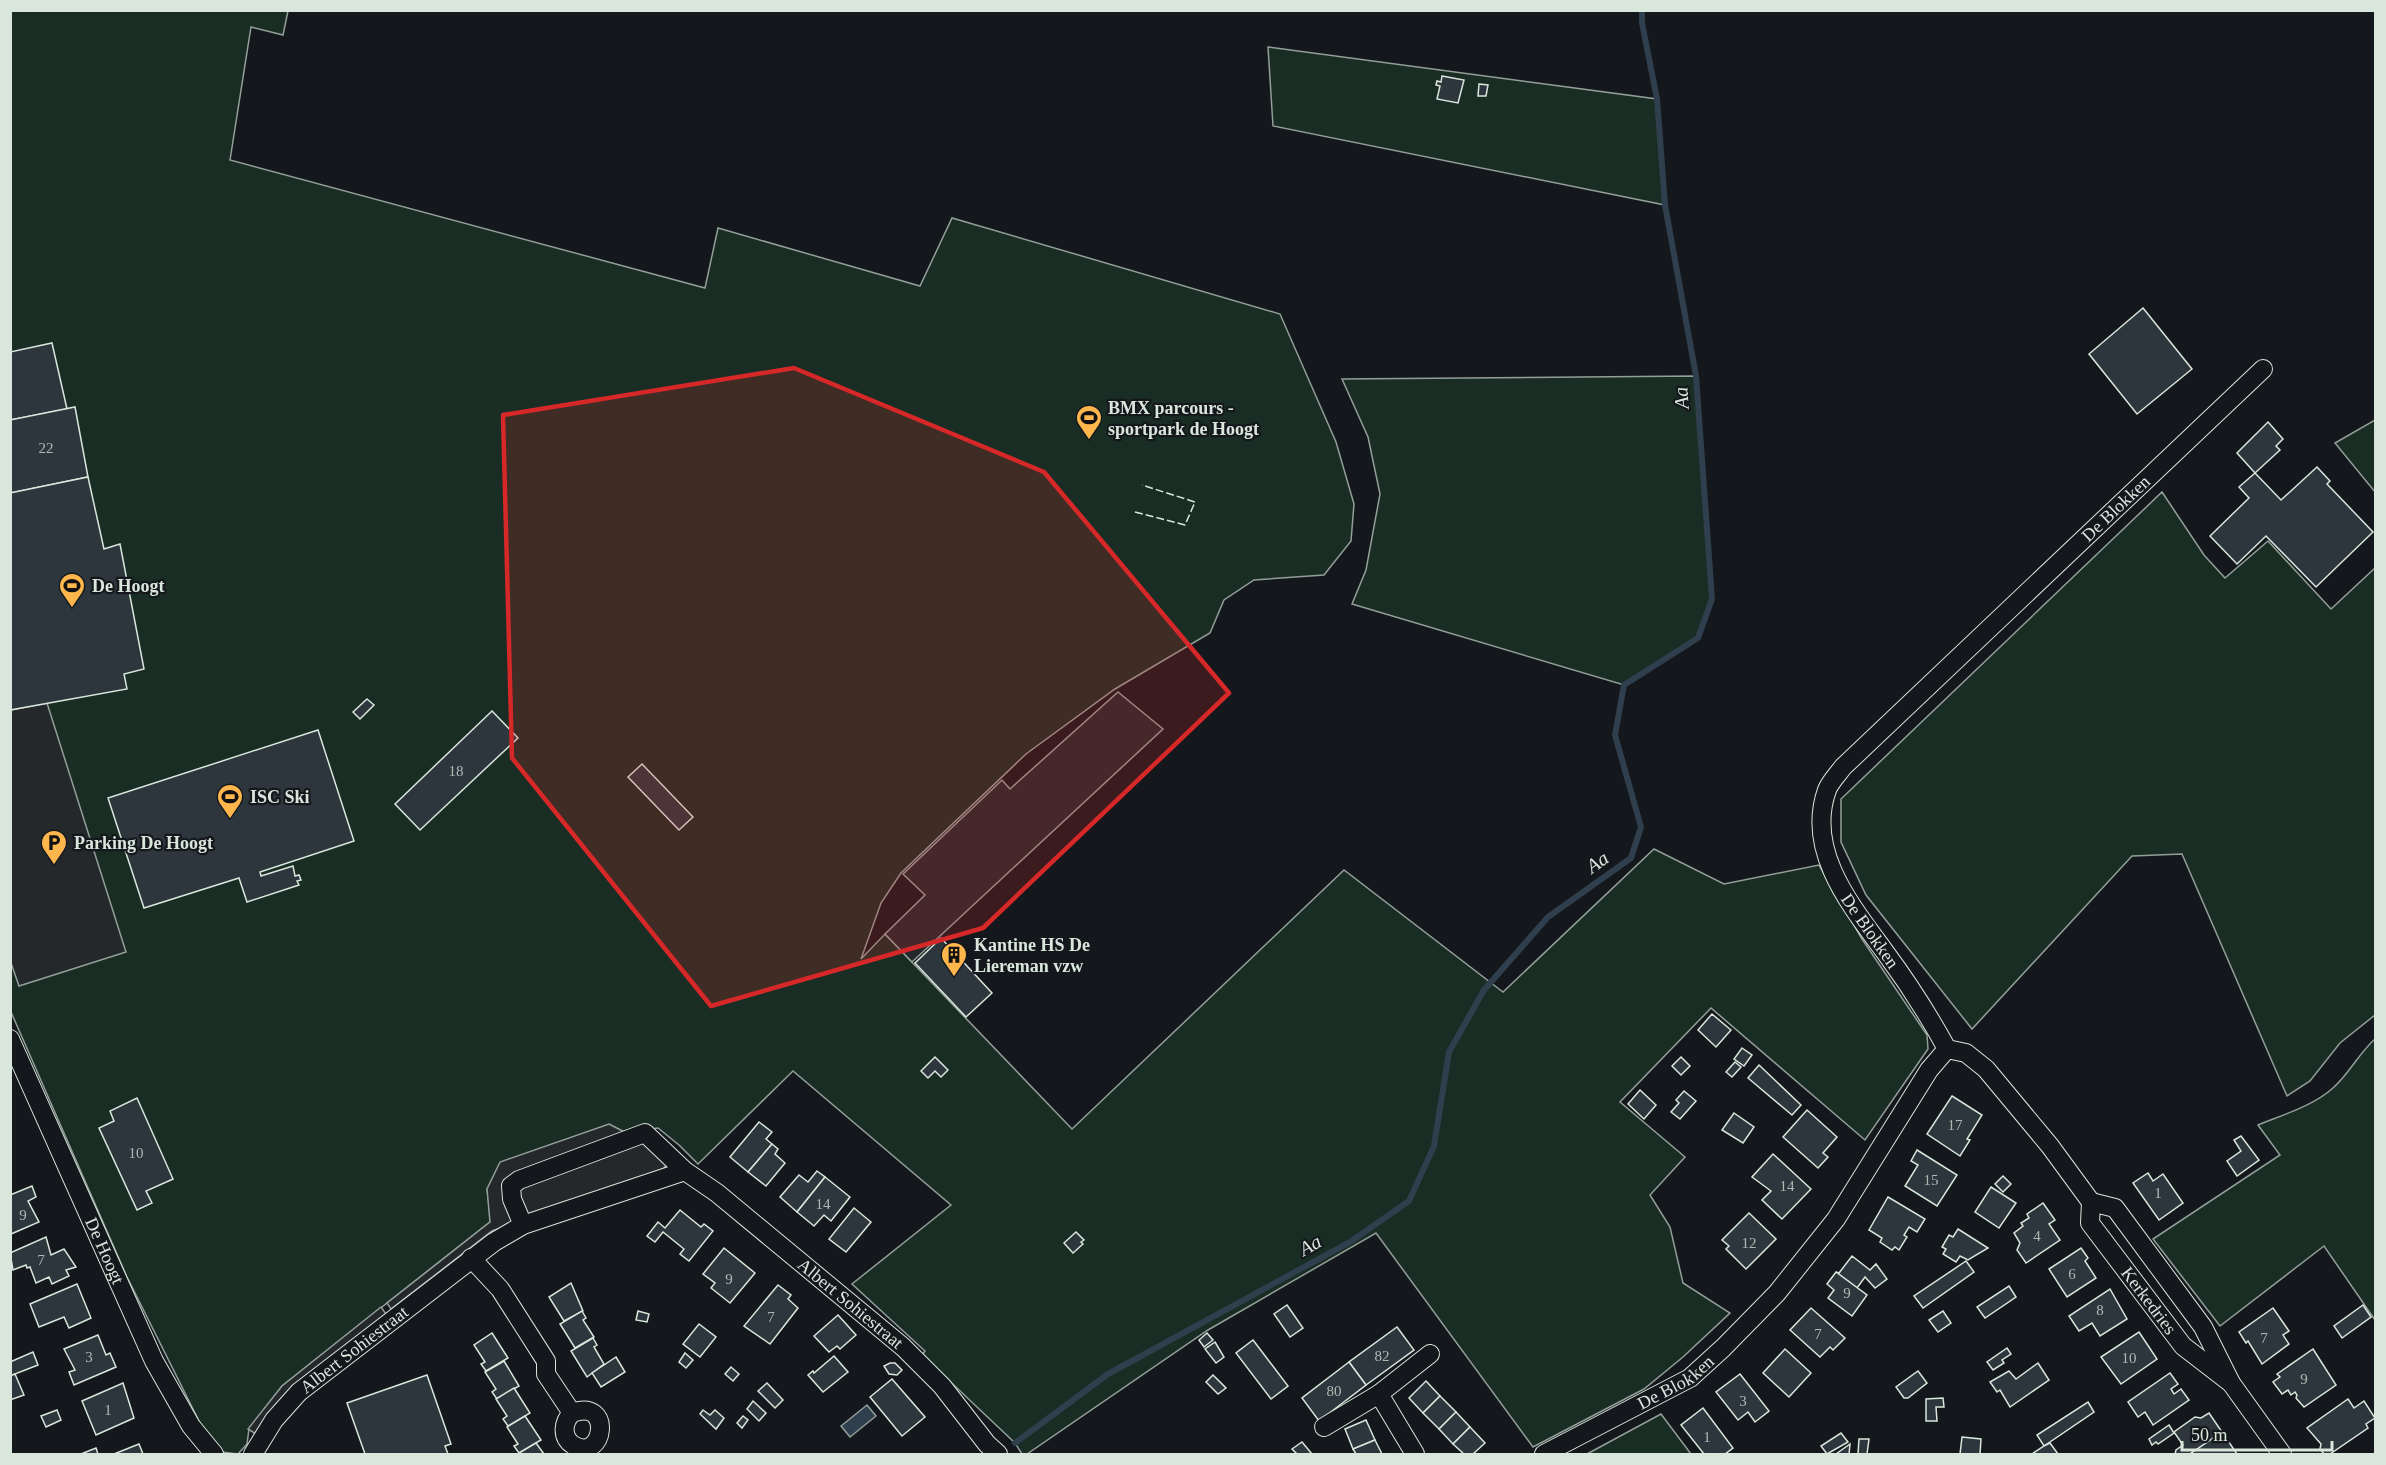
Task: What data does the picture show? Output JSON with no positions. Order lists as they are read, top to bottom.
{
  "streets": {
    "street": [
      "De Blokken",
      "De Hoogt",
      "Kerkedries",
      "Albert Sohiestraat"
    ]
  },
  "crossings": [
    ["De Blokken", "Kerkedries"]
  ],
  "water": ["Aa"],
  "places": {
    "sports": ["BMX parcours - sportpark de Hoogt", "De Hoogt", "ISC Ski"],
    "parking": ["Parking De Hoogt"],
    "building": ["Kantine HS De Liereman vzw"]
  },
  "house_numbers": [
    "22",
    "18",
    "17",
    "10",
    "15",
    "14",
    "1",
    "14",
    "9",
    "4",
    "12",
    "7",
    "6",
    "9",
    "9",
    "8",
    "7",
    "7",
    "7",
    "82",
    "3",
    "10",
    "9",
    "80",
    "3",
    "1",
    "1"
  ],
  "scale_bar": "50 m"
}
